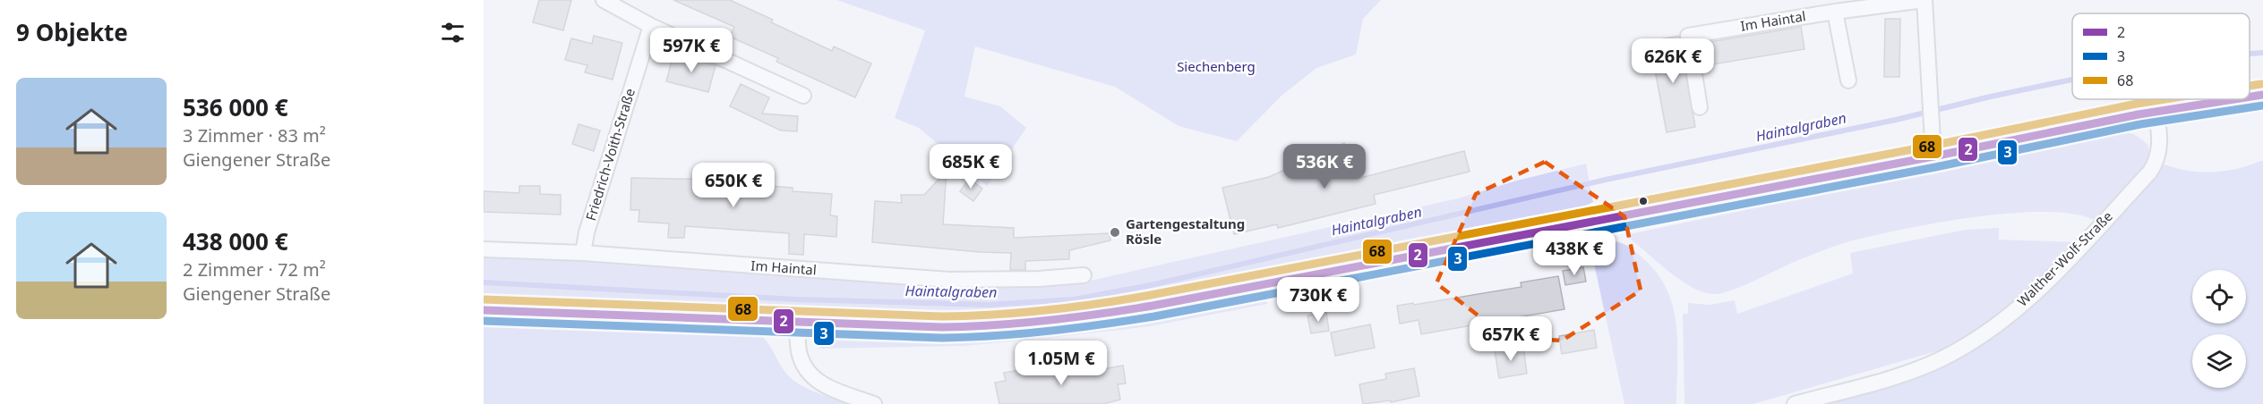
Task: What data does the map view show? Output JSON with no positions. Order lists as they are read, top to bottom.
{
  "streets": {
    "street": ["Im Haintal", "Friedrich-Voith-Straße", "Walther-Wolf-Straße"]
  },
  "crossings": [
    ["Im Haintal", "Friedrich-Voith-Straße"]
  ],
  "water": ["Haintalgraben"],
  "parks": ["Siechenberg"],
  "places": ["Gartengestaltung Rösle"],
  "lines": ["transit line 68", "transit line 2", "transit line 3"],
  "legend": ["2", "3", "68"],
  "page": {
    "heading": "9 Objekte",
    "price": [
      "597K €",
      "626K €",
      "685K €",
      "536K €",
      "650K €",
      "438K €",
      "730K €",
      "657K €",
      "1.05M €"
    ],
    "list": [
      {
        "name": "536 000 €",
        "note": "3 Zimmer · 83 m² · Giengener Straße"
      },
      {
        "name": "438 000 €",
        "note": "2 Zimmer · 72 m² · Giengener Straße"
      }
    ]
  }
}
